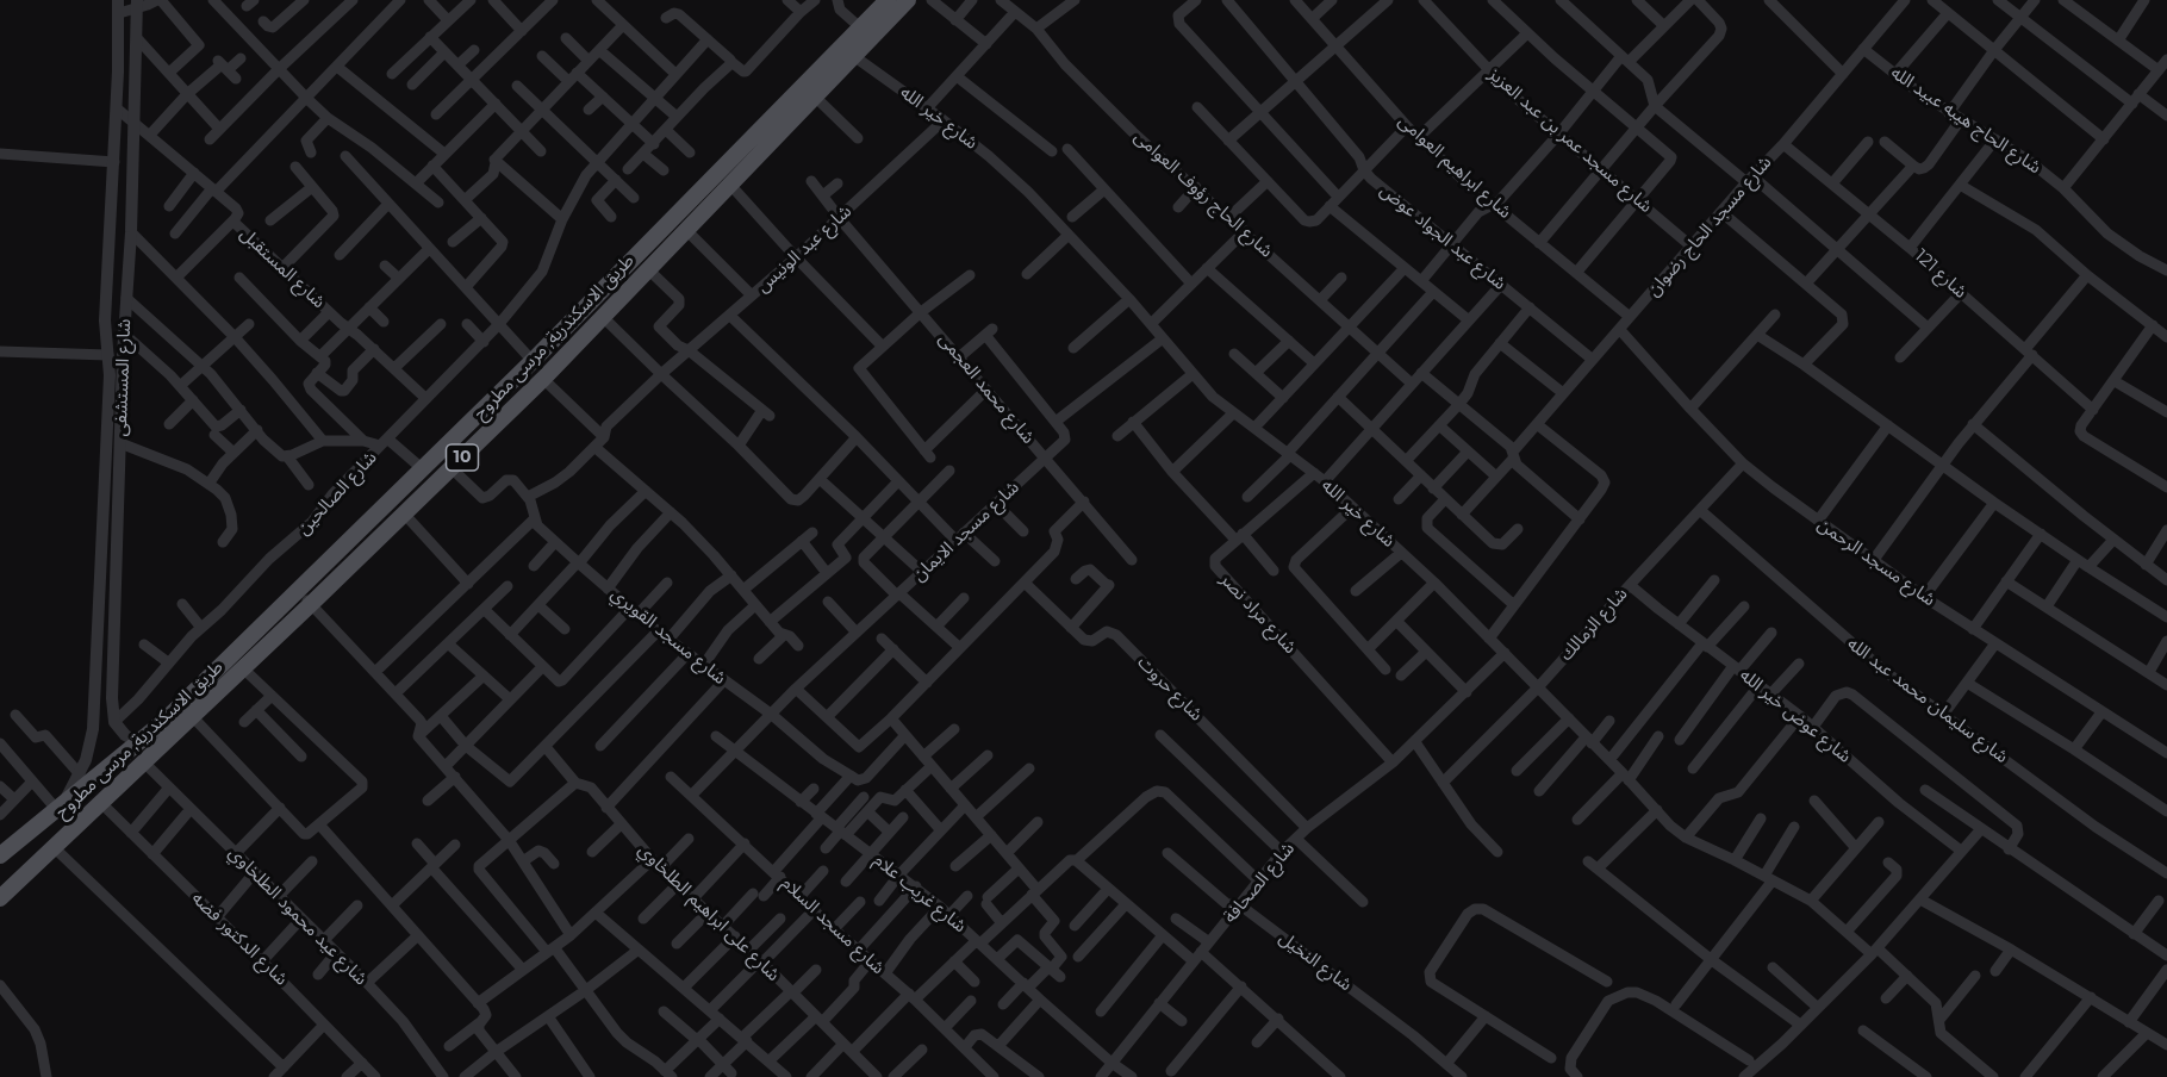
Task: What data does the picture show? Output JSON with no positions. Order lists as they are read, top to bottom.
{
  "streets": {
    "main road": ["طريق الاسكندرية, مرسى مطروح", "10"],
    "street": [
      "شارع خير الله",
      "شارع الحاج هيبه عبيد الله",
      "شارع مسجد عمر بن عبد العزيز",
      "شارع ابراهيم العوامى",
      "شارع الحاج رؤوف العوامى",
      "شارع مسجد الحاج رضوان",
      "شارع عبد الجواد عوض",
      "شارع عبد الونيس",
      "شارع المستقبل",
      "شارع 121",
      "شارع المستشفى",
      "شارع محمد العجمى",
      "شارع الصالحين",
      "شارع مسجد الايمان",
      "شارع مسجد الرحمن",
      "شارع مراد نصر",
      "شارع الزمالك",
      "شارع مسجد القويري",
      "شارع حروت",
      "شارع سليمان محمد عبد الله",
      "شارع عوض خير الله",
      "شارع الصحافة",
      "شارع غريب علام",
      "شارع على ابراهيم الطلخاوي",
      "شارع عيد محمود الطلخاوي",
      "شارع مسجد السلام",
      "شارع الدكتور فضه",
      "شارع النخيل"
    ]
  },
  "crossings": [
    ["شارع خير الله", "شارع عبد الونيس"],
    ["شارع خير الله", "طريق الاسكندرية, مرسى مطروح"],
    ["شارع خير الله", "شارع مراد نصر"],
    ["شارع خير الله", "شارع الزمالك"],
    ["شارع خير الله", "شارع الصحافة"],
    ["شارع الحاج هيبه عبيد الله", "شارع مسجد الحاج رضوان"],
    ["شارع مسجد عمر بن عبد العزيز", "شارع مسجد الحاج رضوان"],
    ["شارع ابراهيم العوامى", "شارع مسجد الحاج رضوان"],
    ["شارع مسجد الحاج رضوان", "شارع عبد الجواد عوض"],
    ["شارع مسجد الحاج رضوان", "شارع 121"],
    ["شارع مسجد الحاج رضوان", "شارع مسجد الرحمن"],
    ["شارع عبد الونيس", "شارع محمد العجمى"],
    ["شارع عبد الونيس", "شارع مسجد القويري"],
    ["شارع المستقبل", "شارع المستشفى"],
    ["شارع المستقبل", "شارع الصالحين"],
    ["طريق الاسكندرية, مرسى مطروح", "شارع المستشفى"],
    ["طريق الاسكندرية, مرسى مطروح", "شارع عيد محمود الطلخاوي"],
    ["طريق الاسكندرية, مرسى مطروح", "شارع الدكتور فضه"],
    ["شارع المستشفى", "شارع الصالحين"],
    ["شارع محمد العجمى", "شارع مسجد الايمان"],
    ["شارع مسجد الايمان", "شارع مسجد القويري"],
    ["شارع مسجد الايمان", "شارع غريب علام"],
    ["شارع مسجد الايمان", "شارع مسجد السلام"],
    ["شارع مسجد الرحمن", "شارع الزمالك"],
    ["شارع مراد نصر", "شارع الصحافة"],
    ["شارع الزمالك", "شارع سليمان محمد عبد الله"],
    ["شارع الزمالك", "شارع عوض خير الله"],
    ["شارع حروت", "شارع الصحافة"],
    ["شارع الصحافة", "شارع غريب علام"],
    ["شارع الصحافة", "شارع النخيل"]
  ]
}
